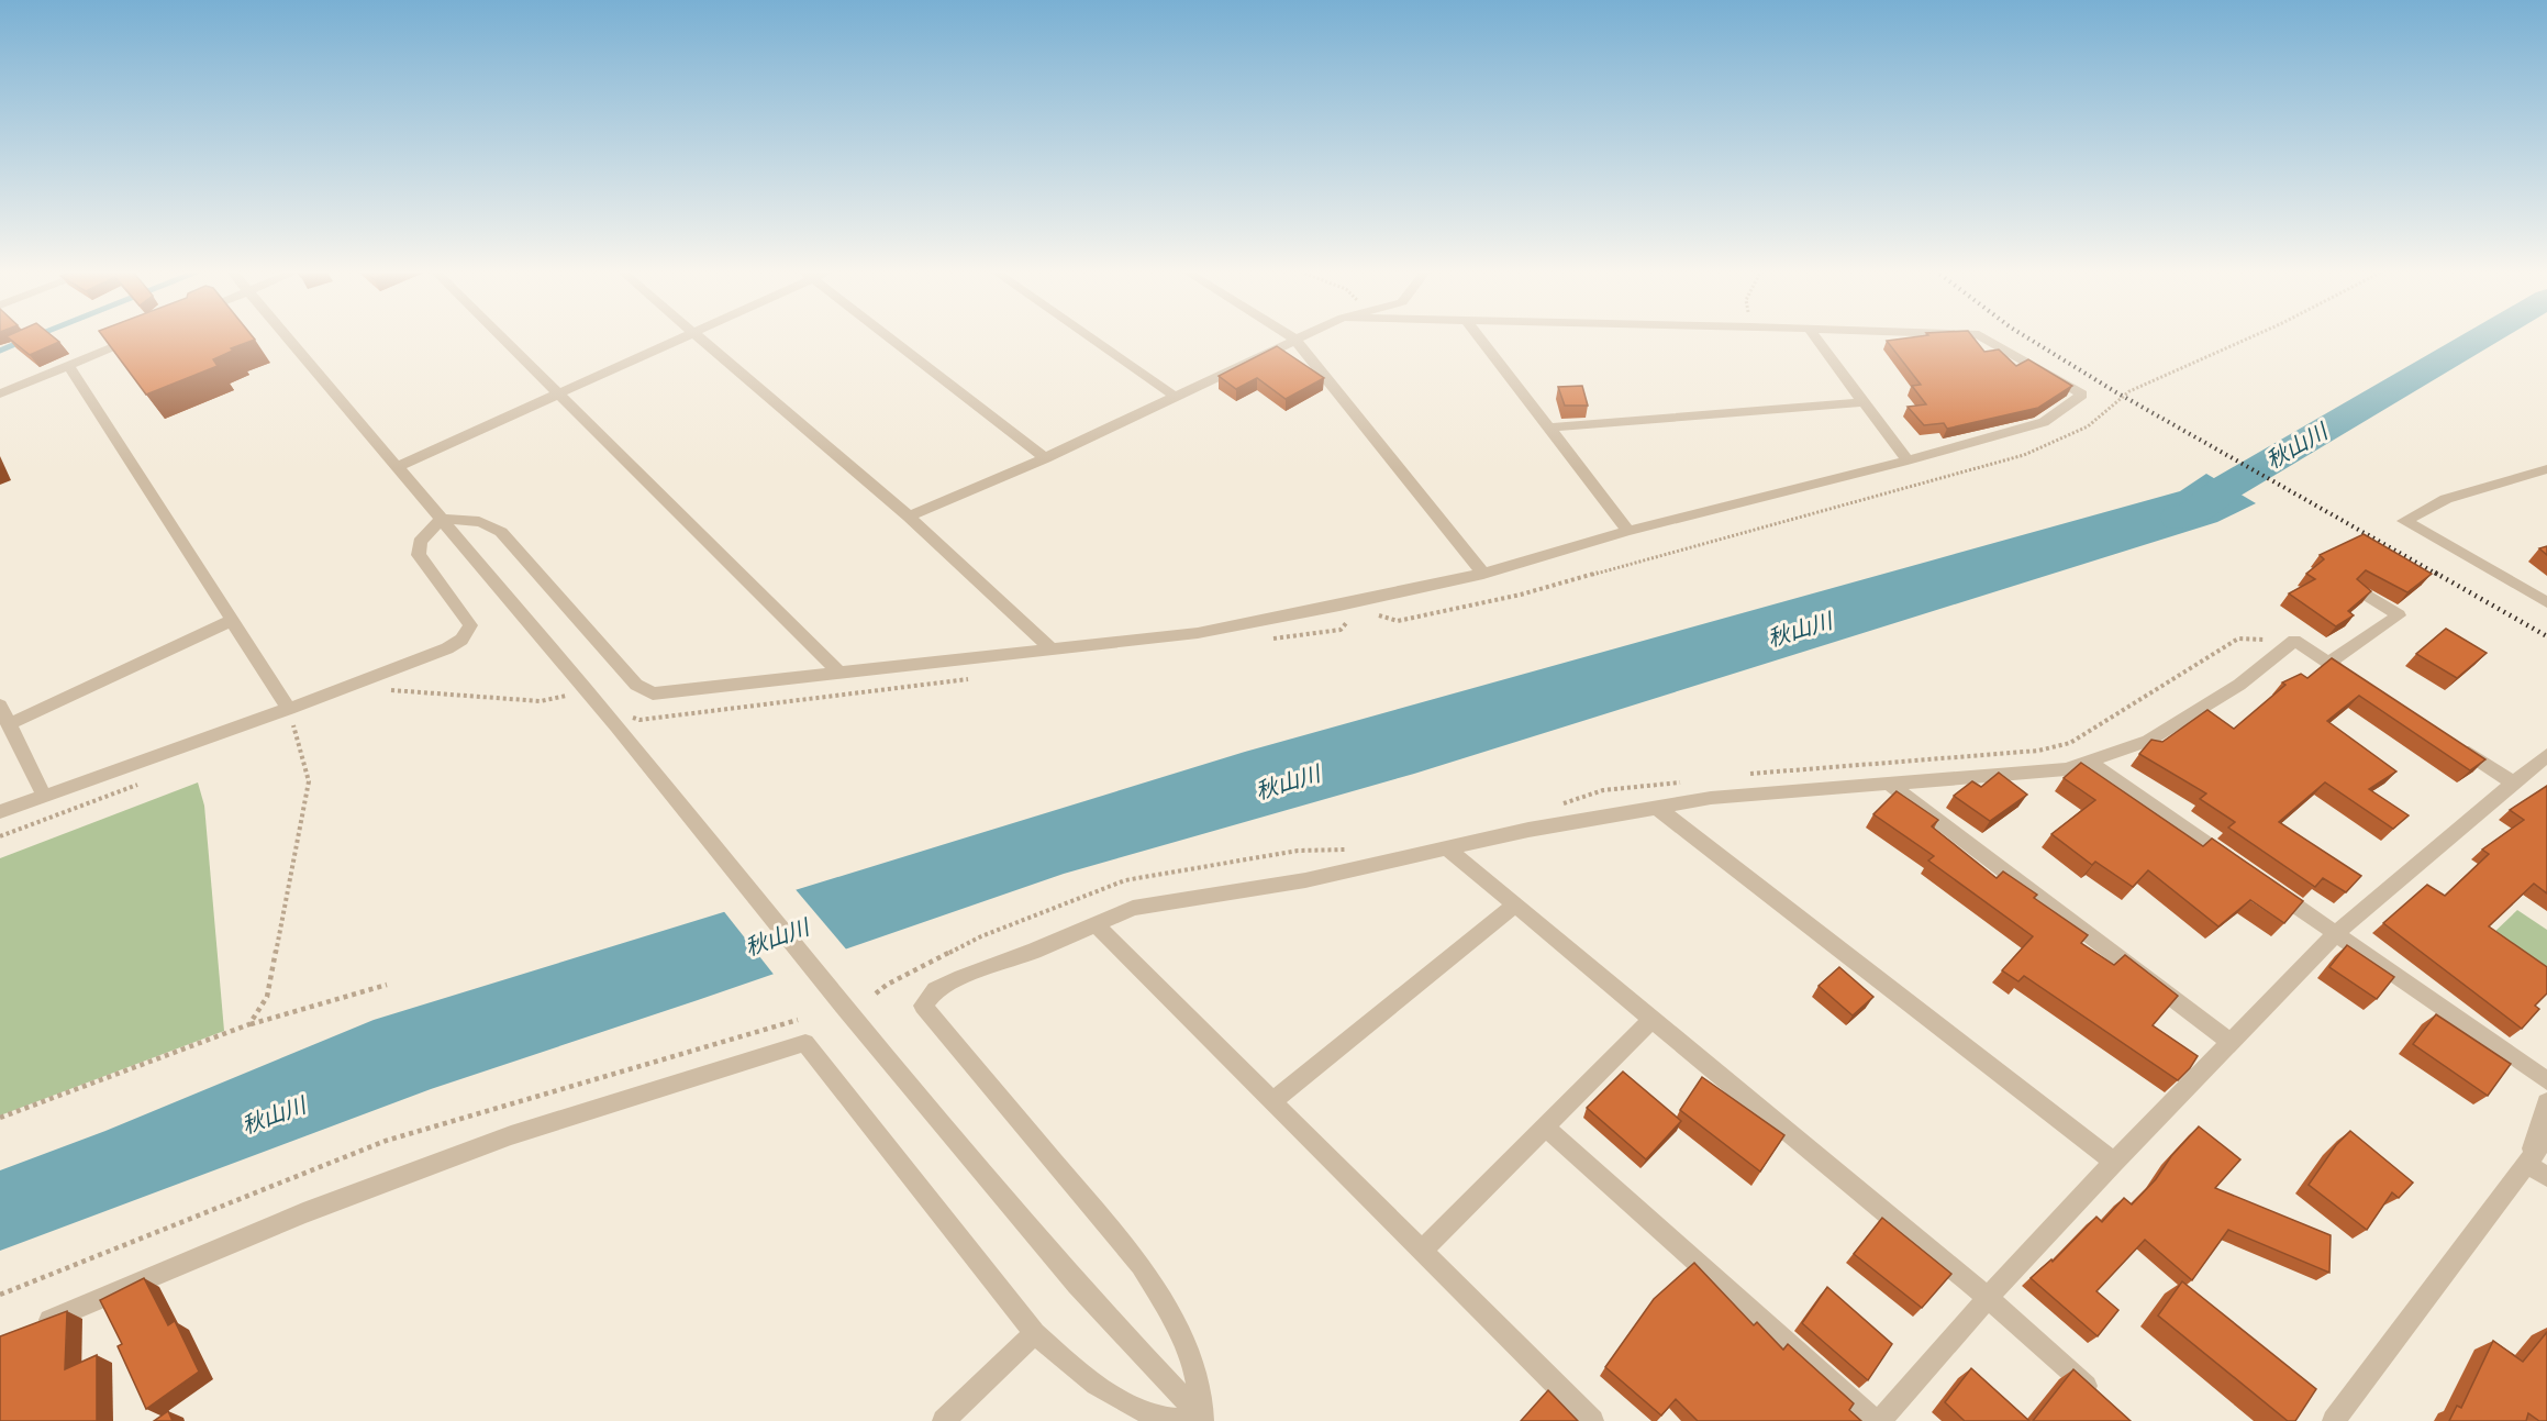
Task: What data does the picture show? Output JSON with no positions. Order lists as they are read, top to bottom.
{
  "water": ["秋山川"]
}
